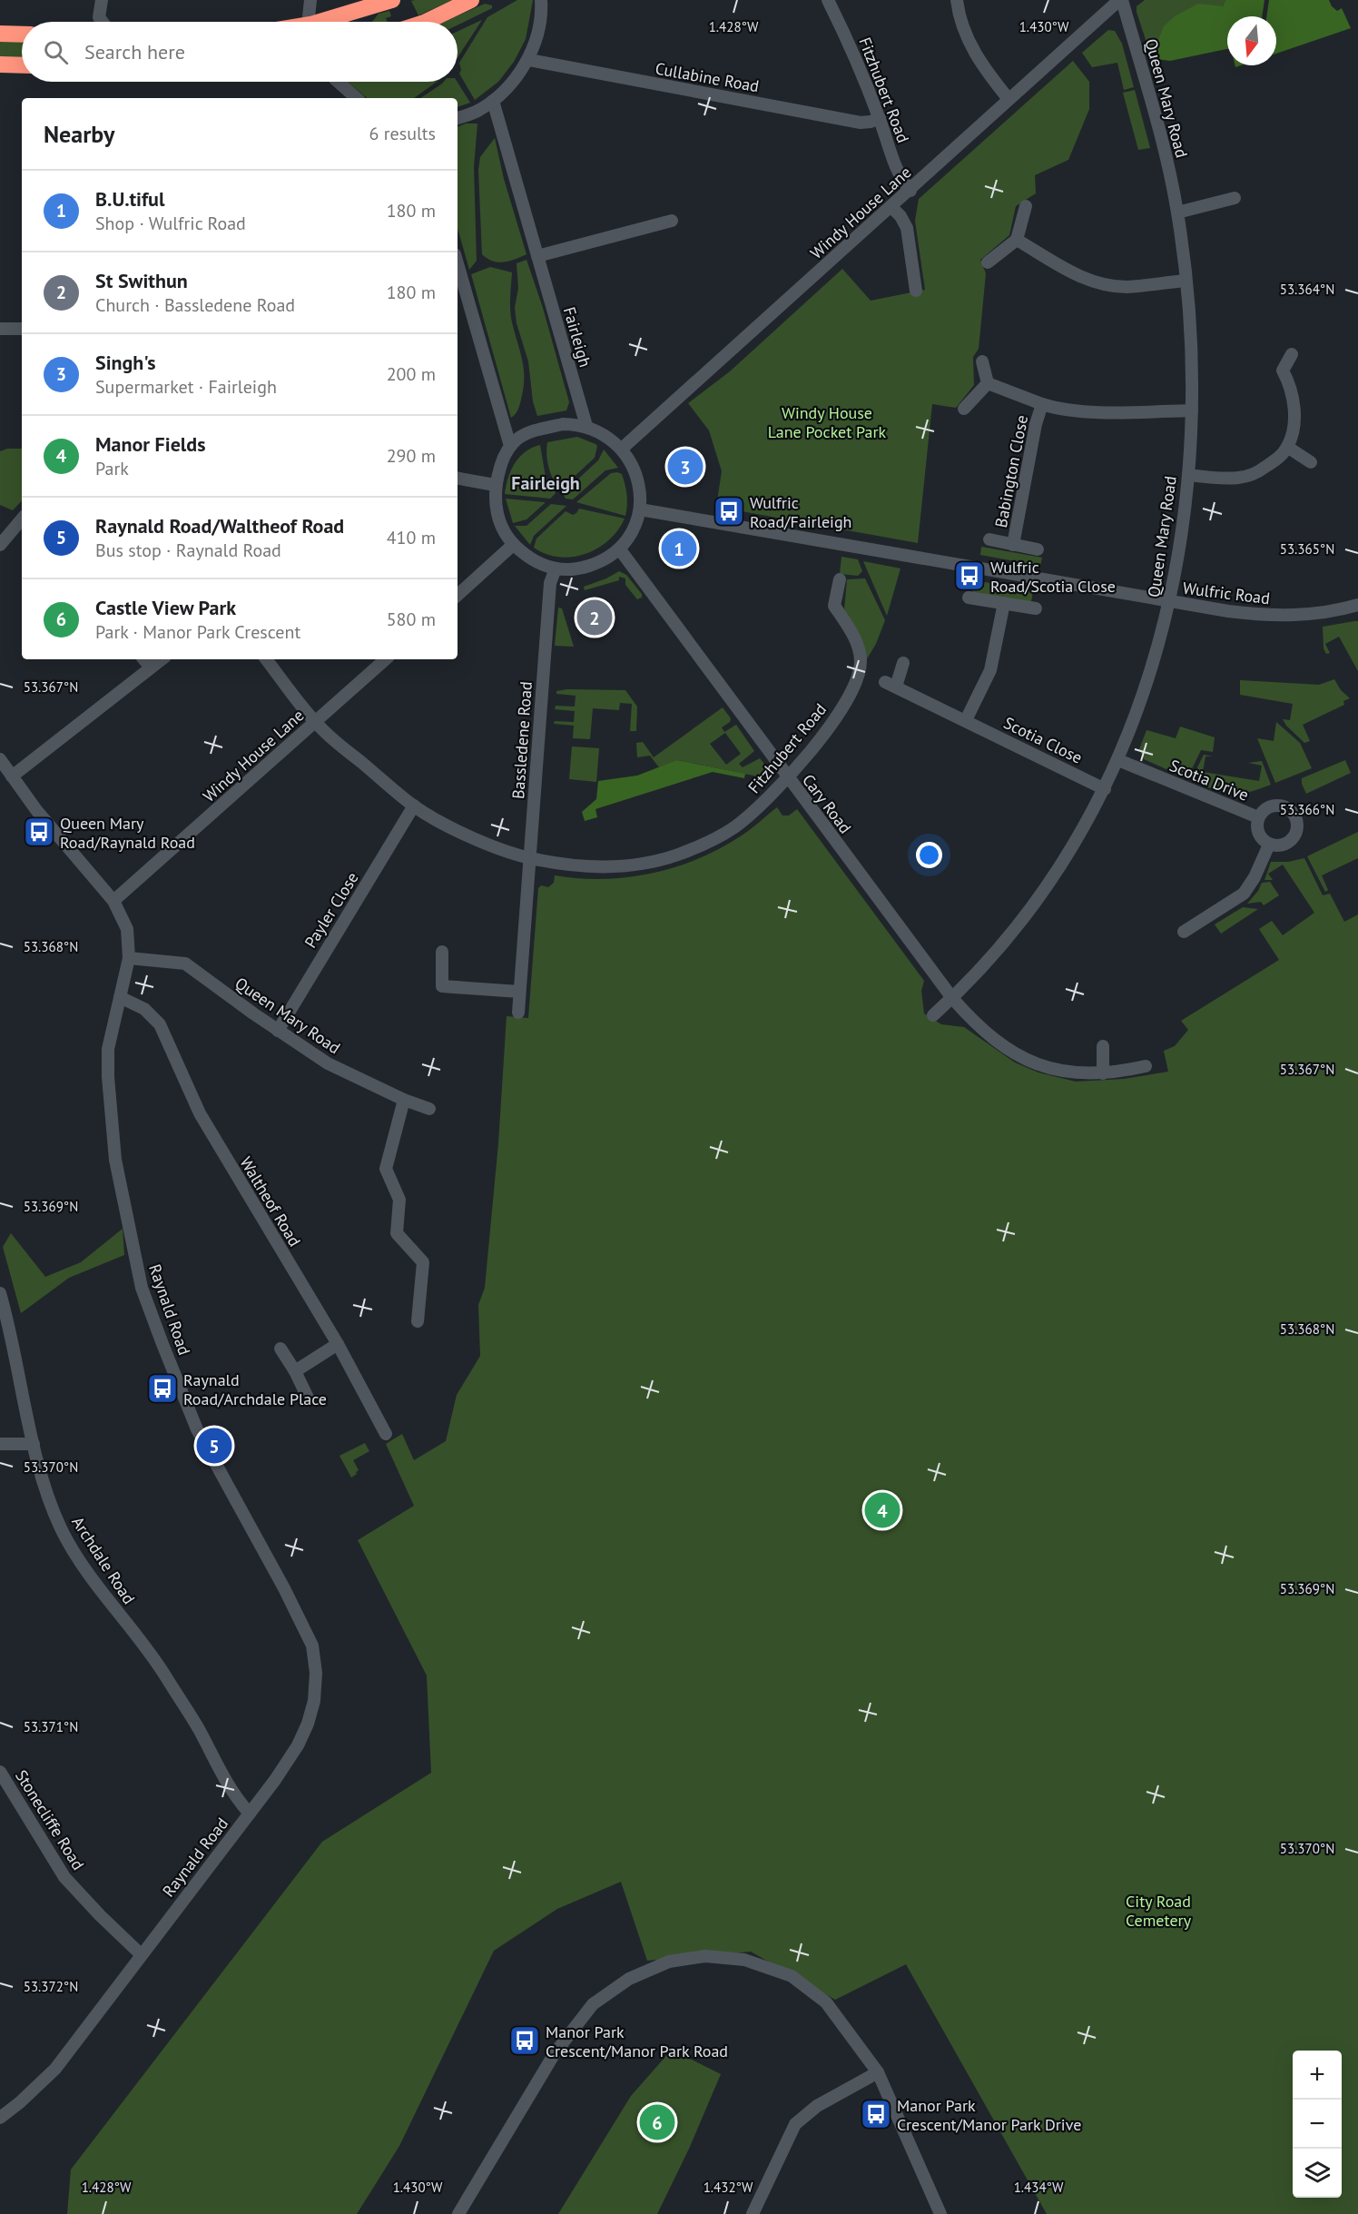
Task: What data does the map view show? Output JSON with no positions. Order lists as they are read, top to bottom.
{
  "streets": {
    "street": [
      "Cullabine Road",
      "Fitzhubert Road",
      "Queen Mary Road",
      "Windy House Lane",
      "Fairleigh",
      "Babington Close",
      "Wulfric Road",
      "Bassledene Road",
      "Scotia Close",
      "Scotia Drive",
      "Cary Road",
      "Payler Close",
      "Waltheof Road",
      "Raynald Road",
      "Archdale Road",
      "Stonecliffe Road"
    ]
  },
  "crossings": [
    ["Cullabine Road", "Fitzhubert Road"],
    ["Fitzhubert Road", "Windy House Lane"],
    ["Fitzhubert Road", "Bassledene Road"],
    ["Fitzhubert Road", "Cary Road"],
    ["Fitzhubert Road", "Payler Close"],
    ["Queen Mary Road", "Windy House Lane"],
    ["Queen Mary Road", "Babington Close"],
    ["Queen Mary Road", "Wulfric Road"],
    ["Queen Mary Road", "Scotia Close"],
    ["Queen Mary Road", "Scotia Drive"],
    ["Queen Mary Road", "Cary Road"],
    ["Queen Mary Road", "Payler Close"],
    ["Queen Mary Road", "Raynald Road"],
    ["Windy House Lane", "Fairleigh"],
    ["Windy House Lane", "Wulfric Road"],
    ["Windy House Lane", "Bassledene Road"],
    ["Windy House Lane", "Cary Road"],
    ["Windy House Lane", "Raynald Road"],
    ["Fairleigh", "Wulfric Road"],
    ["Fairleigh", "Bassledene Road"],
    ["Fairleigh", "Cary Road"],
    ["Wulfric Road", "Bassledene Road"],
    ["Wulfric Road", "Cary Road"],
    ["Bassledene Road", "Cary Road"],
    ["Waltheof Road", "Raynald Road"],
    ["Raynald Road", "Archdale Road"],
    ["Raynald Road", "Stonecliffe Road"]
  ],
  "districts": ["Fairleigh"],
  "parks": ["Windy House Lane Pocket Park", "City Road Cemetery"],
  "places": {
    "bus stop": [
      "Wulfric Road/Fairleigh",
      "Wulfric Road/Scotia Close",
      "Queen Mary Road/Raynald Road",
      "Raynald Road/Archdale Place",
      "Manor Park Crescent/Manor Park Road",
      "Manor Park Crescent/Manor Park Drive"
    ]
  },
  "north": "bottom",
  "page": {
    "search": "Search here",
    "heading": ["Nearby", "6 results"],
    "list": [
      {
        "mark": "1",
        "name": "B.U.tiful",
        "note": "Shop · Wulfric Road",
        "value": "180 m"
      },
      {
        "mark": "2",
        "name": "St Swithun",
        "note": "Church · Bassledene Road",
        "value": "180 m"
      },
      {
        "mark": "3",
        "name": "Singh's",
        "note": "Supermarket · Fairleigh",
        "value": "200 m"
      },
      {
        "mark": "4",
        "name": "Manor Fields",
        "note": "Park",
        "value": "290 m"
      },
      {
        "mark": "5",
        "name": "Raynald Road/Waltheof Road",
        "note": "Bus stop · Raynald Road",
        "value": "410 m"
      },
      {
        "mark": "6",
        "name": "Castle View Park",
        "note": "Park · Manor Park Crescent",
        "value": "580 m"
      }
    ],
    "pins": [
      "3",
      "1",
      "2",
      "5",
      "4",
      "6"
    ],
    "map_buttons": ["+", "−"]
  },
  "coordinates": [
    "1.428°W",
    "1.430°W",
    "53.364°N",
    "53.365°N",
    "53.367°N",
    "53.366°N",
    "53.368°N",
    "53.369°N",
    "53.370°N",
    "53.371°N",
    "53.372°N",
    "1.432°W",
    "1.434°W"
  ]
}
